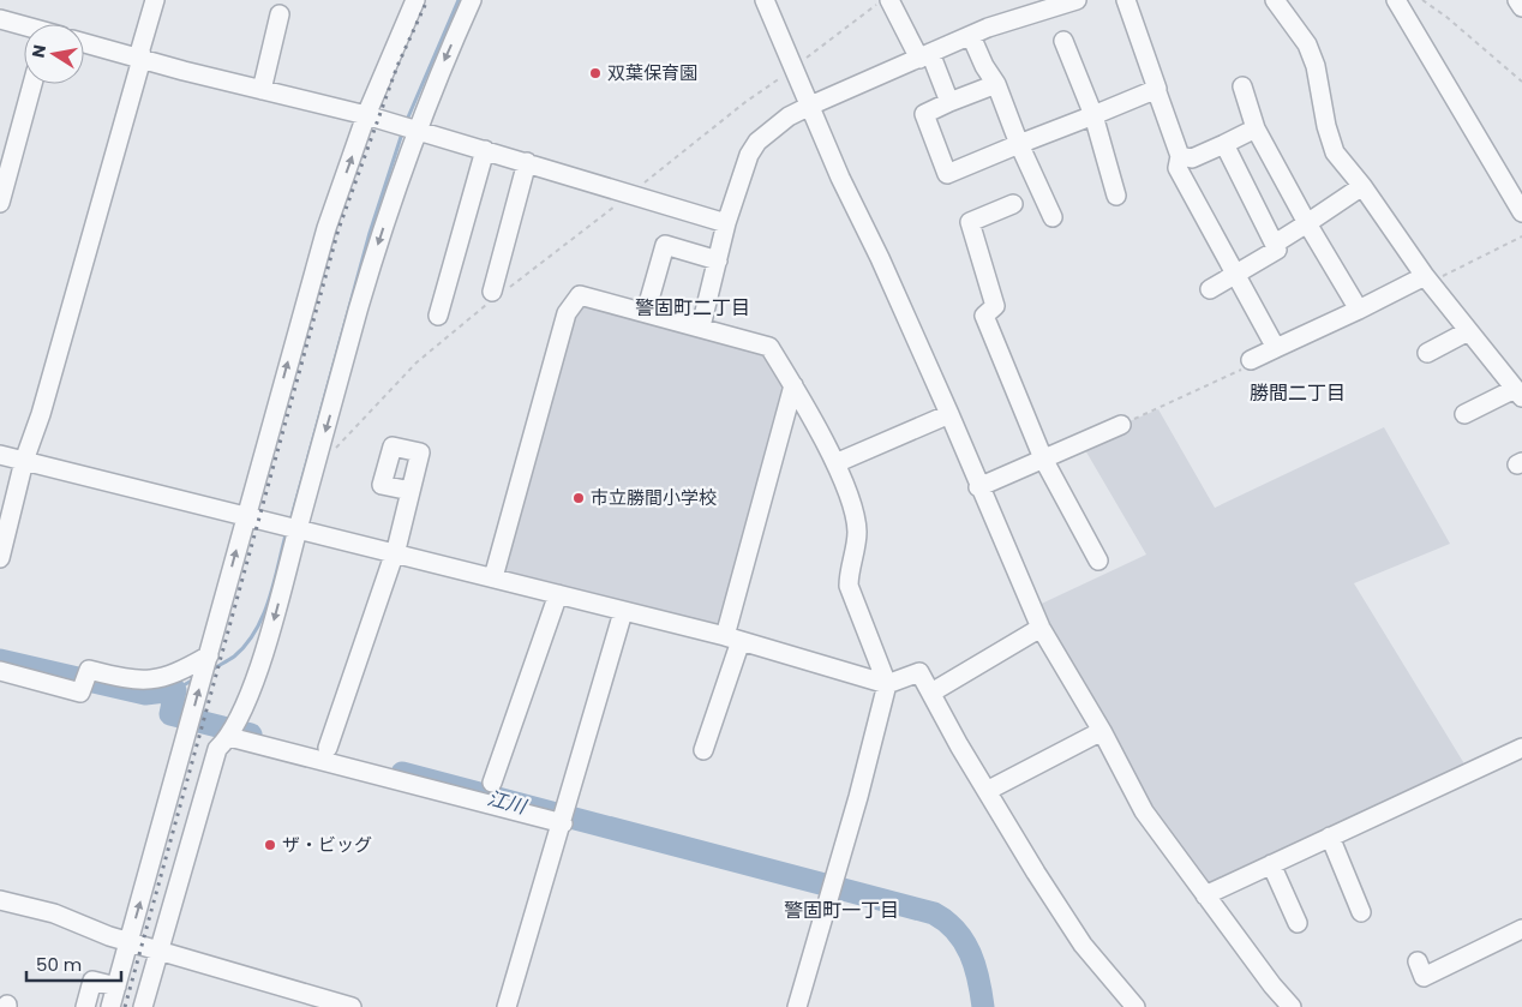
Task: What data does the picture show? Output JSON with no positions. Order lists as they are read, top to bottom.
{
  "districts": ["警固町二丁目", "勝間二丁目", "警固町一丁目"],
  "water": ["江川"],
  "places": ["双葉保育園", "市立勝間小学校", "ザ・ビッグ"],
  "scale_bar": "50 m",
  "north": "left"
}
